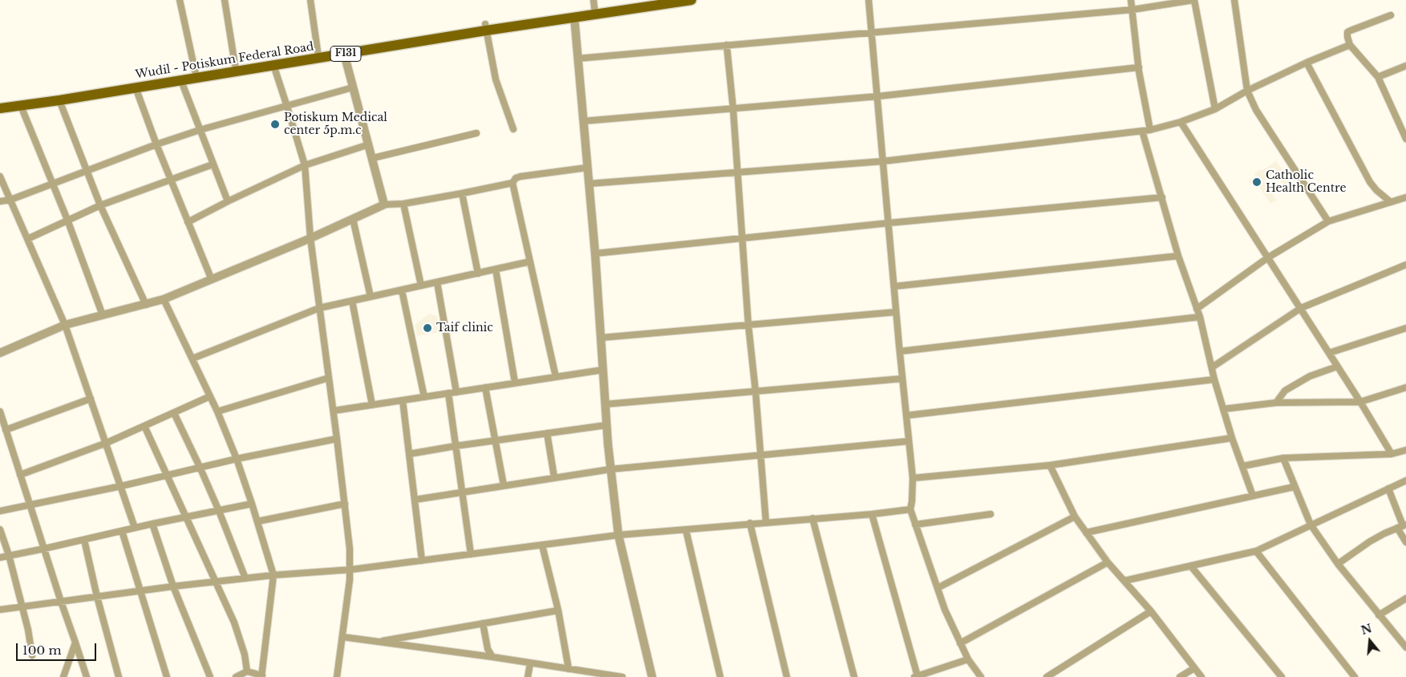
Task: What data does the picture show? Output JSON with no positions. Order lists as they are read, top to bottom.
{
  "streets": {
    "main road": ["F131", "Wudil - Potiskum Federal Road"]
  },
  "places": ["Potiskum Medical center 5p.m.c", "Catholic Health Centre", "Taif clinic"],
  "scale_bar": "100 m",
  "north": "top"
}
